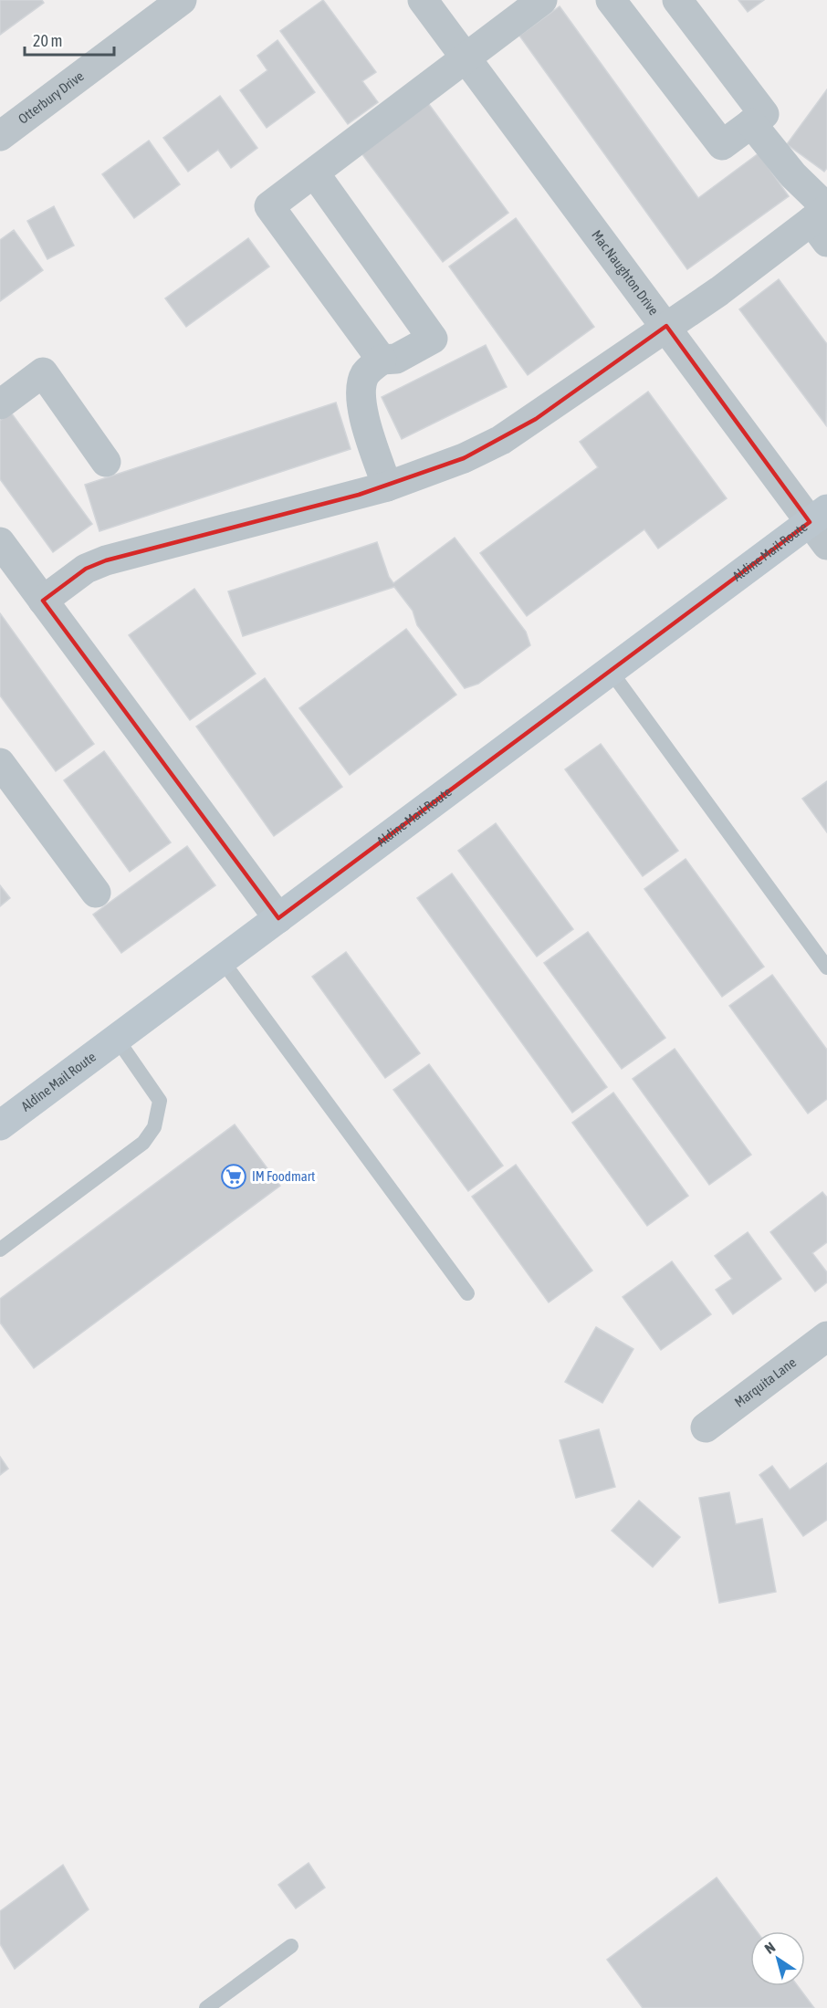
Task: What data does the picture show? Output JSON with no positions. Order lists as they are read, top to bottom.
{
  "streets": {
    "main road": ["Aldine Mail Route"],
    "street": ["Otterbury Drive", "Mac Naughton Drive", "Marquita Lane"]
  },
  "crossings": [
    ["Mac Naughton Drive", "Aldine Mail Route"]
  ],
  "places": {
    "supermarket": ["IM Foodmart"]
  },
  "scale_bar": "20 m",
  "north": "top left"
}
